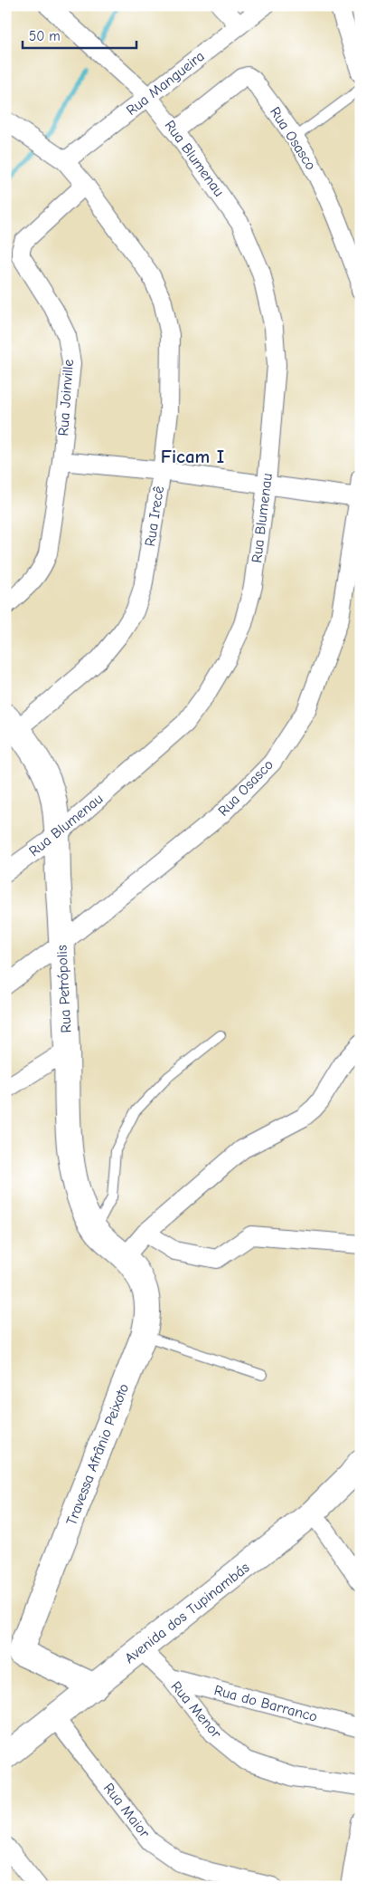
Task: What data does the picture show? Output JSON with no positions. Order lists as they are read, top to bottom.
{
  "streets": {
    "street": [
      "Rua Mangueira",
      "Rua Osasco",
      "Rua Blumenau",
      "Rua Joinville",
      "Rua Irecê",
      "Rua Petrópolis",
      "Travessa Afrânio Peixoto",
      "Avenida dos Tupinambás",
      "Rua do Barranco",
      "Rua Menor",
      "Rua Maior"
    ]
  },
  "crossings": [
    ["Rua Mangueira", "Rua Blumenau"],
    ["Rua Mangueira", "Rua Irecê"],
    ["Rua Osasco", "Rua Blumenau"],
    ["Rua Osasco", "Rua Petrópolis"],
    ["Rua Blumenau", "Rua Petrópolis"],
    ["Rua Joinville", "Rua Irecê"],
    ["Rua Irecê", "Rua Petrópolis"],
    ["Rua Petrópolis", "Travessa Afrânio Peixoto"],
    ["Avenida dos Tupinambás", "Rua Menor"],
    ["Avenida dos Tupinambás", "Rua Maior"],
    ["Rua do Barranco", "Rua Menor"]
  ],
  "districts": ["Ficam I"],
  "scale_bar": "50 m"
}
